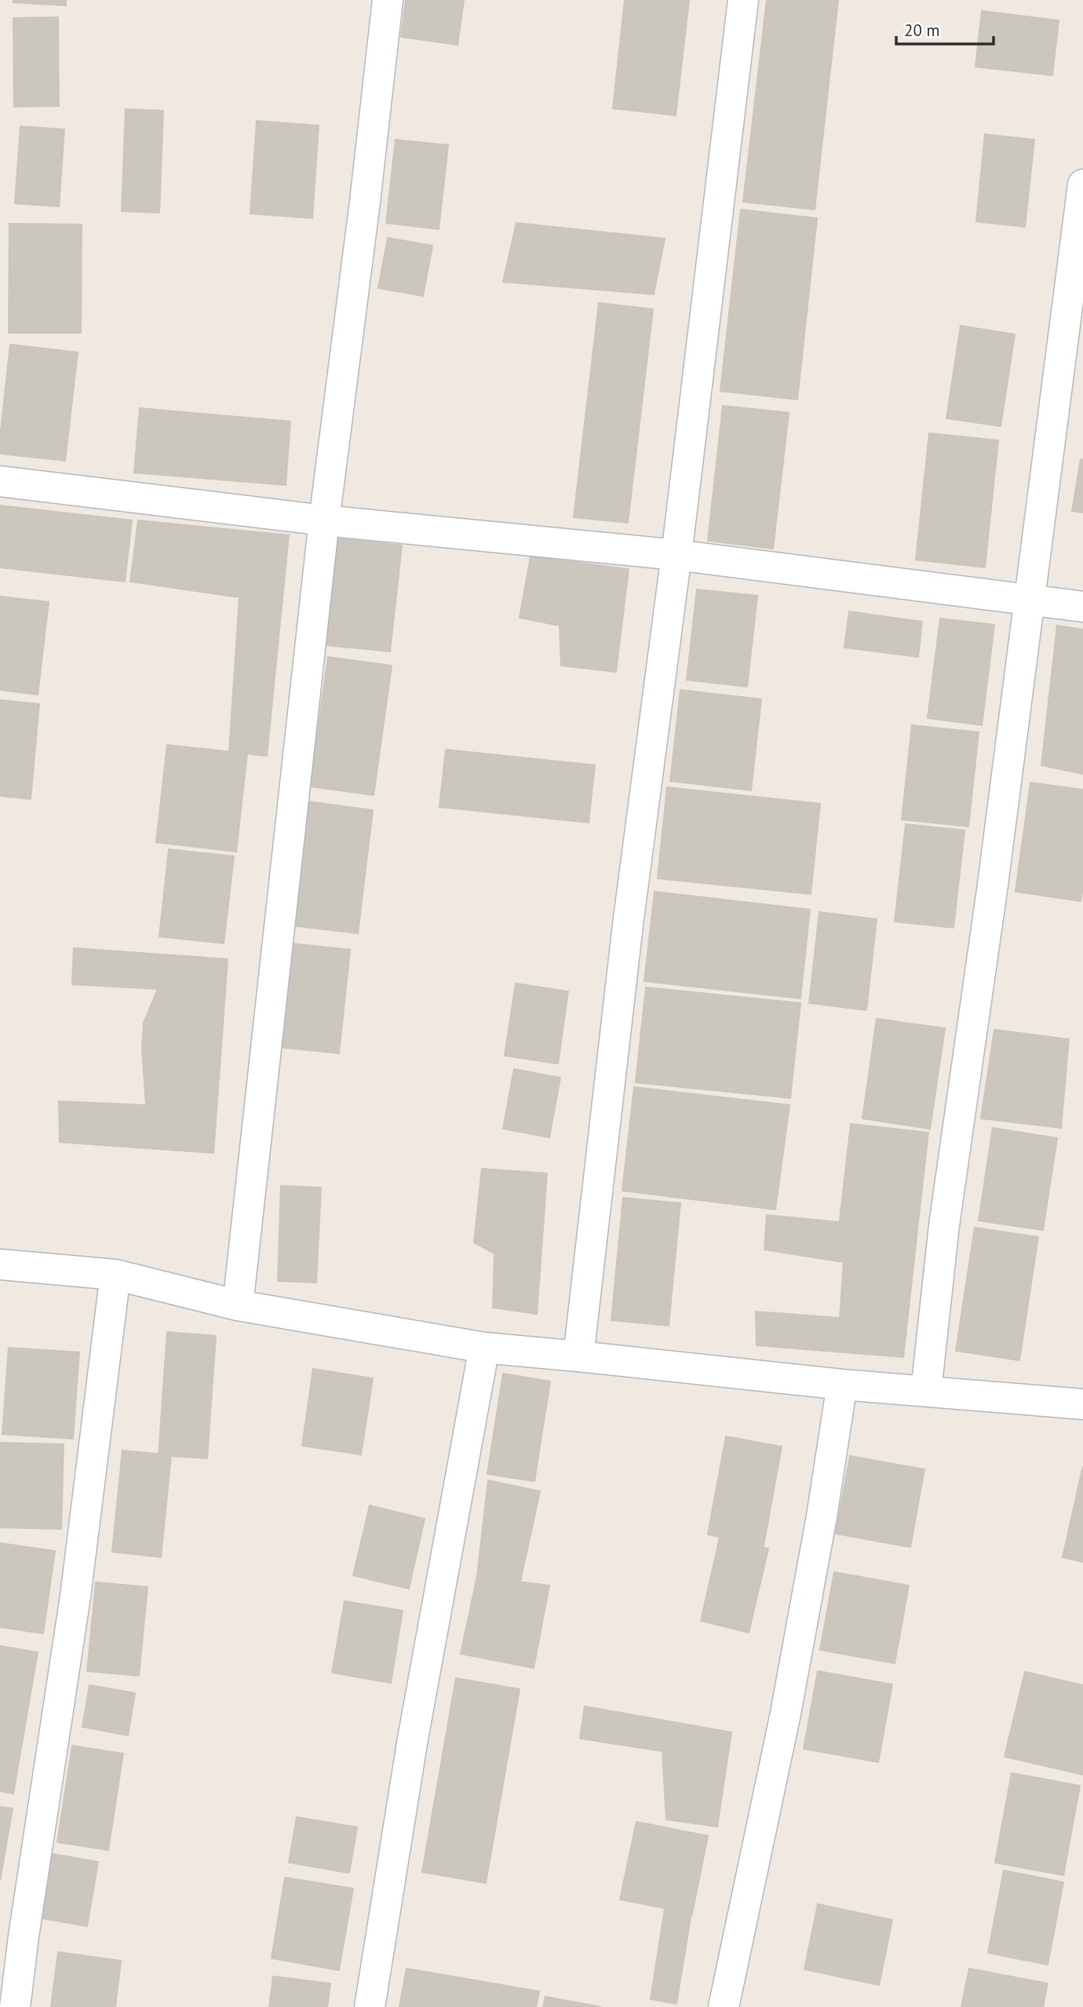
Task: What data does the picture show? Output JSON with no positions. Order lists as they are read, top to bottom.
{
  "scale_bar": "20 m"
}
